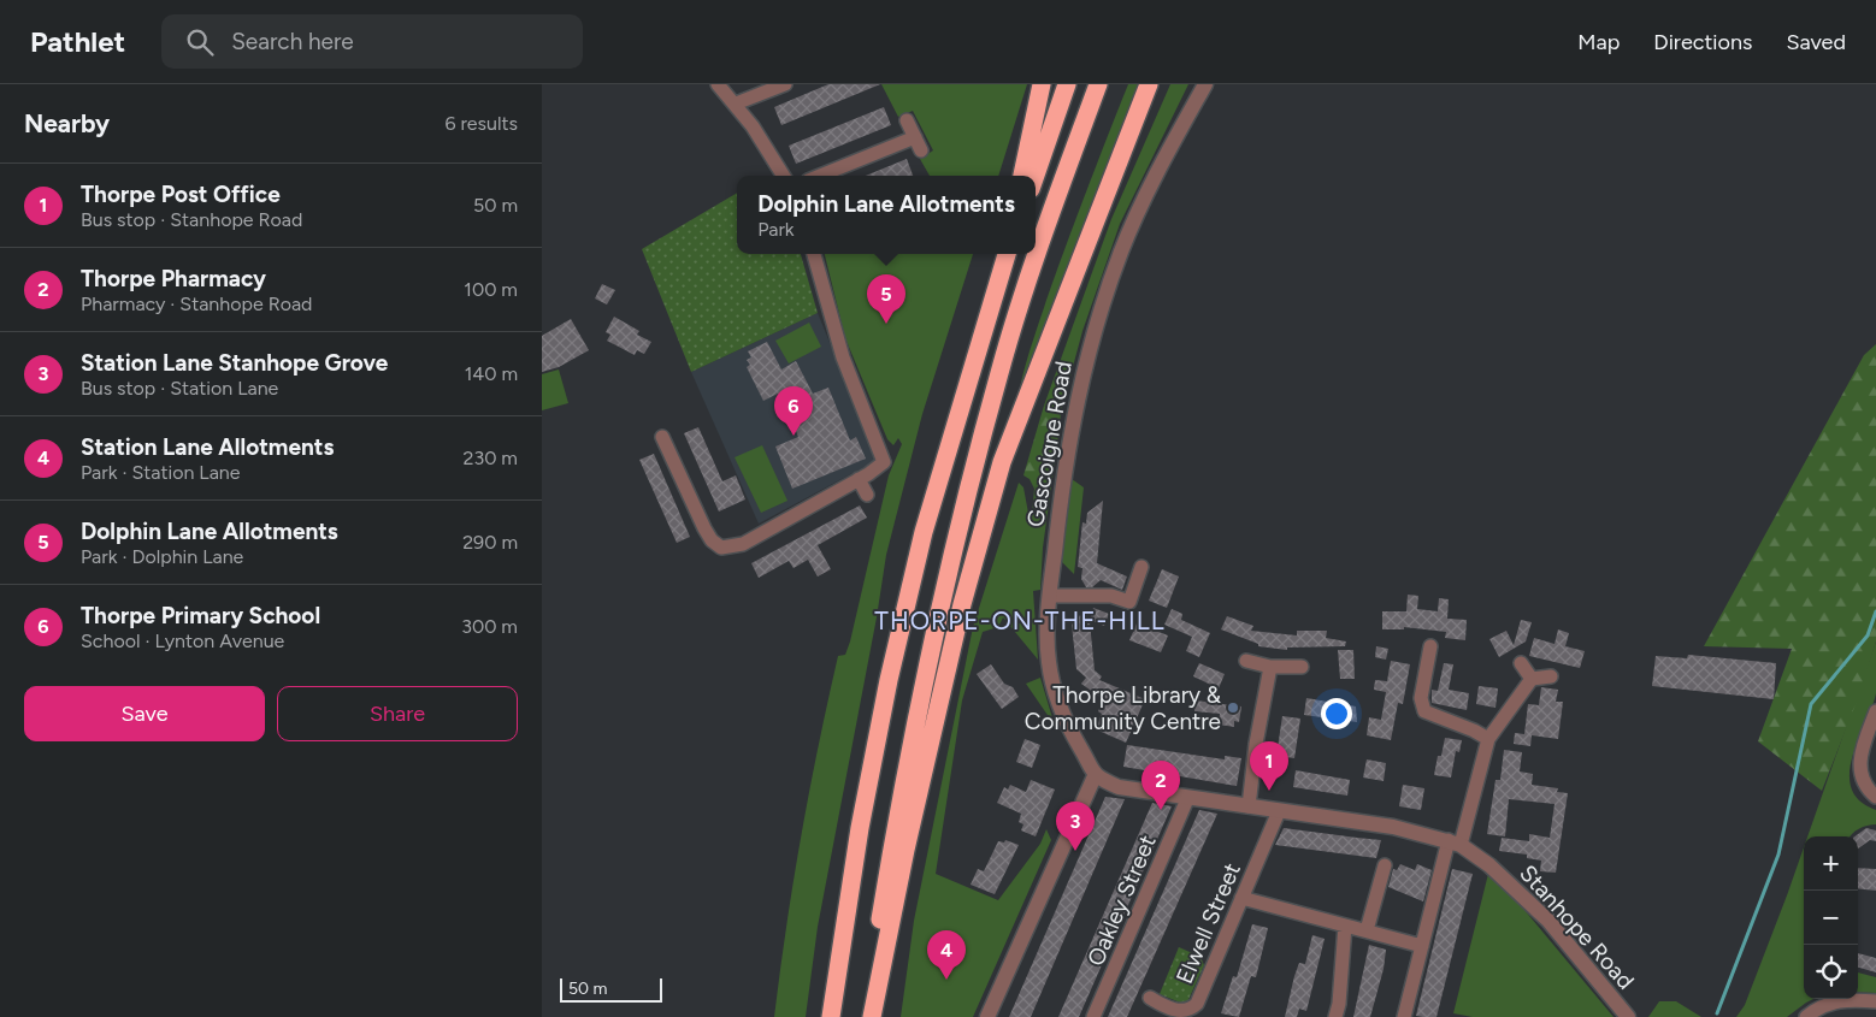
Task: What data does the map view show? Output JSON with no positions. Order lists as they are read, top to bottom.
{
  "streets": {
    "street": [
      "Gascoigne Road",
      "Oakley Street",
      "Elwell Street",
      "Stanhope Road"
    ]
  },
  "crossings": [
    ["Gascoigne Road", "Stanhope Road"],
    ["Oakley Street", "Stanhope Road"],
    ["Elwell Street", "Stanhope Road"]
  ],
  "districts": ["THORPE-ON-THE-HILL"],
  "places": ["Thorpe Library & Community Centre"],
  "scale_bar": "50 m",
  "page": {
    "header": "Pathlet",
    "search": "Search here",
    "nav": ["Map", "Directions", "Saved"],
    "heading": ["Nearby", "6 results"],
    "list": [
      {
        "mark": "1",
        "name": "Thorpe Post Office",
        "note": "Bus stop · Stanhope Road",
        "value": "50 m"
      },
      {
        "mark": "2",
        "name": "Thorpe Pharmacy",
        "note": "Pharmacy · Stanhope Road",
        "value": "100 m"
      },
      {
        "mark": "3",
        "name": "Station Lane Stanhope Grove",
        "note": "Bus stop · Station Lane",
        "value": "140 m"
      },
      {
        "mark": "4",
        "name": "Station Lane Allotments",
        "note": "Park · Station Lane",
        "value": "230 m"
      },
      {
        "mark": "5",
        "name": "Dolphin Lane Allotments",
        "note": "Park · Dolphin Lane",
        "value": "290 m"
      },
      {
        "mark": "6",
        "name": "Thorpe Primary School",
        "note": "School · Lynton Avenue",
        "value": "300 m"
      }
    ],
    "popup": ["Dolphin Lane Allotments", "Park"],
    "pins": [
      "5",
      "6",
      "1",
      "2",
      "3",
      "4"
    ],
    "buttons": ["Save", "Share"],
    "map_buttons": ["+", "−"],
    "scale": "50 m"
  }
}
